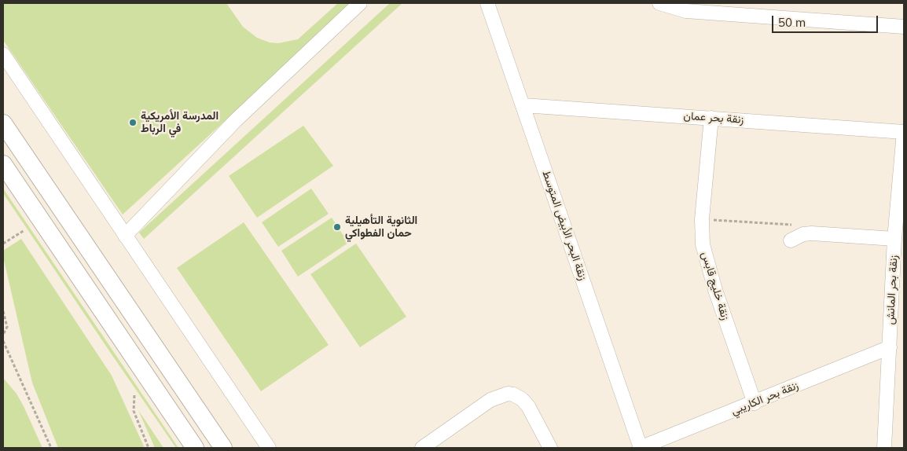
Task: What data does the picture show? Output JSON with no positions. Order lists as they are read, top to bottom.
{
  "streets": {
    "street": [
      "زنقة بحر عمان",
      "زنقة البحر الأبيض المتوسط",
      "زنقة خليج قابس",
      "زنقة بحر المانش",
      "زنقة بحر الكاريبي"
    ]
  },
  "crossings": [
    ["زنقة بحر عمان", "زنقة البحر الأبيض المتوسط"],
    ["زنقة بحر عمان", "زنقة خليج قابس"],
    ["زنقة بحر عمان", "زنقة بحر المانش"],
    ["زنقة البحر الأبيض المتوسط", "زنقة بحر الكاريبي"],
    ["زنقة خليج قابس", "زنقة بحر الكاريبي"],
    ["زنقة بحر المانش", "زنقة بحر الكاريبي"]
  ],
  "places": ["المدرسة الأمريكية في الرباط", "الثانوية التأهيلية حمان الفطواكي"],
  "scale_bar": "50 m"
}
